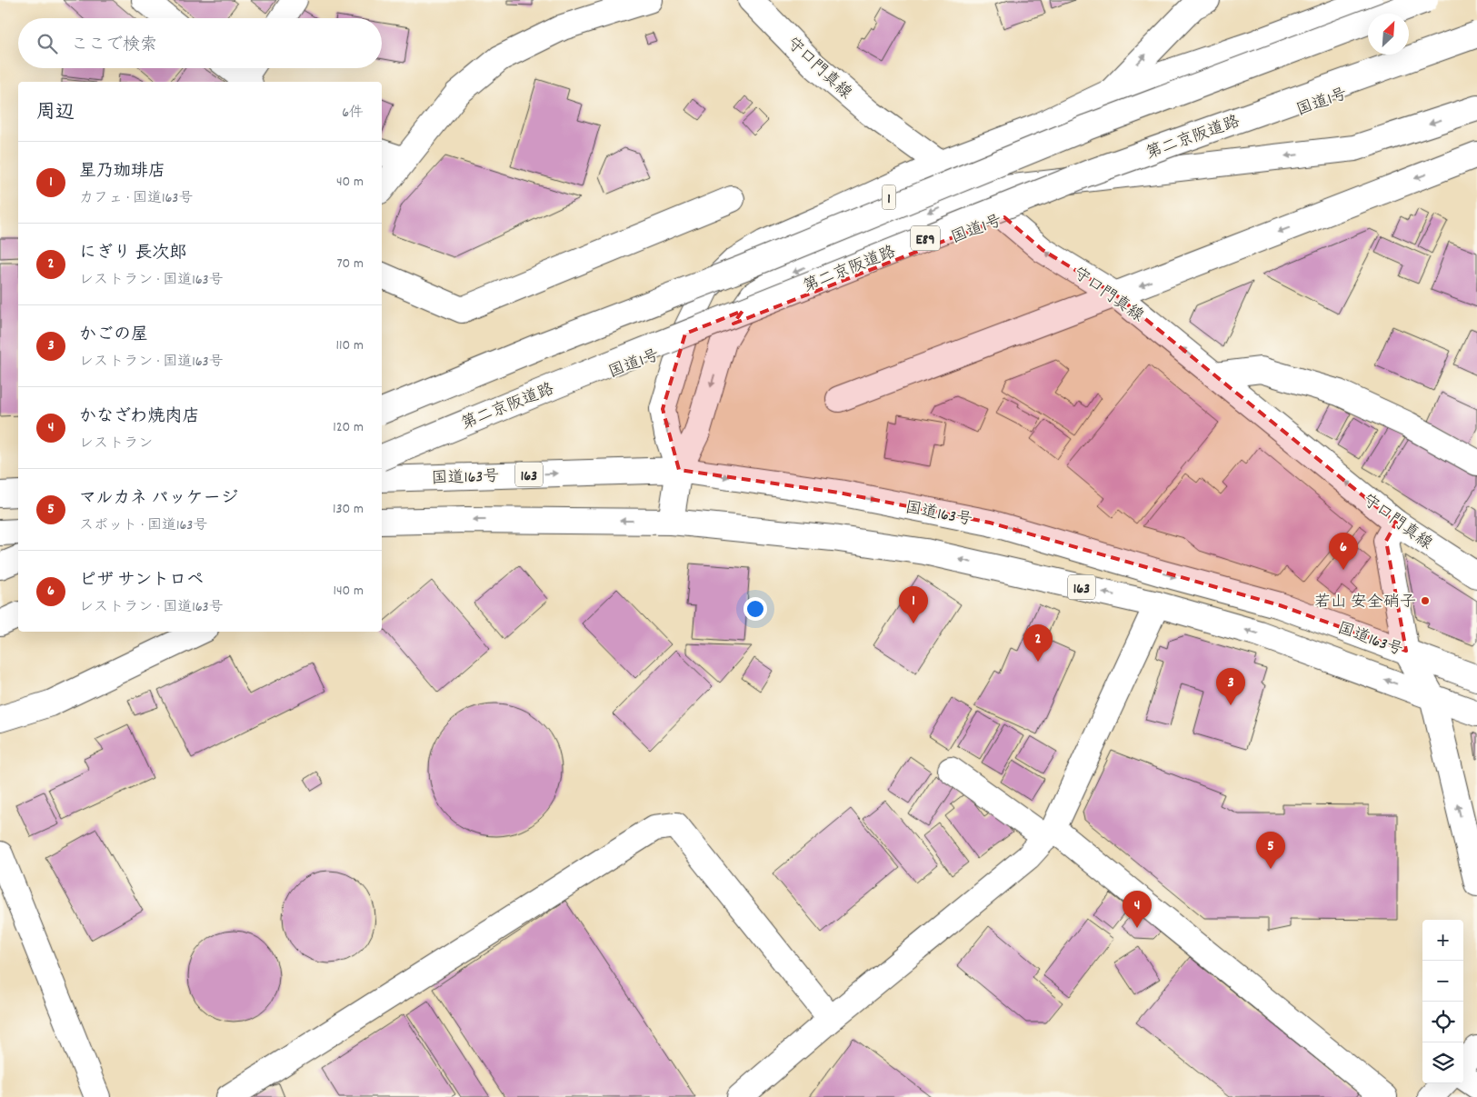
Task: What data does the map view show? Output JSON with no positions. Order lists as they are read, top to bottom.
{
  "streets": {
    "main road": [
      "守口門真線",
      "国道1号",
      "第二京阪道路",
      "1",
      "E89",
      "163",
      "国道163号"
    ]
  },
  "places": ["若山 安全硝子"],
  "north": "top right",
  "page": {
    "search": "ここで検索",
    "heading": ["周辺", "6件"],
    "list": [
      {
        "mark": "1",
        "name": "星乃珈琲店",
        "note": "カフェ · 国道163号",
        "value": "40 m"
      },
      {
        "mark": "2",
        "name": "にぎり 長次郎",
        "note": "レストラン · 国道163号",
        "value": "70 m"
      },
      {
        "mark": "3",
        "name": "かごの屋",
        "note": "レストラン · 国道163号",
        "value": "110 m"
      },
      {
        "mark": "4",
        "name": "かなざわ焼肉店",
        "note": "レストラン",
        "value": "120 m"
      },
      {
        "mark": "5",
        "name": "マルカネ パッケージ",
        "note": "スポット · 国道163号",
        "value": "130 m"
      },
      {
        "mark": "6",
        "name": "ピザ サントロペ",
        "note": "レストラン · 国道163号",
        "value": "140 m"
      }
    ],
    "pins": [
      "6",
      "1",
      "2",
      "3",
      "5",
      "4"
    ],
    "map_buttons": ["+", "−"]
  }
}
